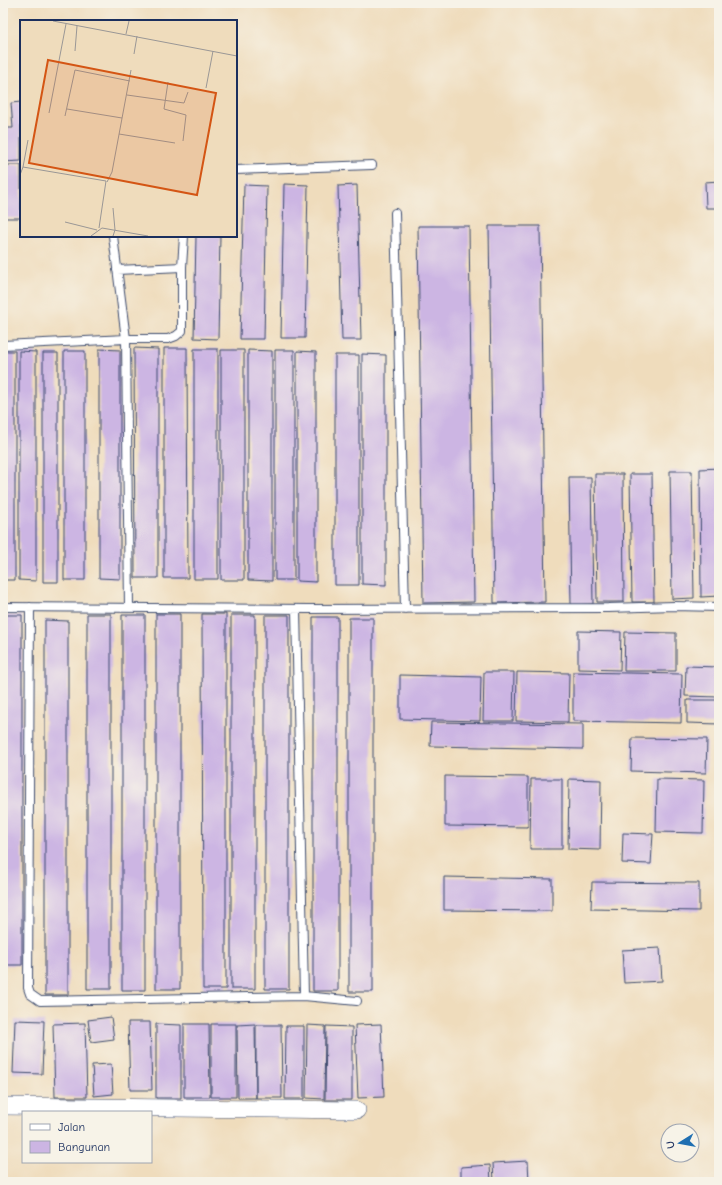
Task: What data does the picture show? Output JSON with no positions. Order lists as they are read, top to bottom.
{
  "legend": ["Jalan", "Bangunan"],
  "north": "left"
}
